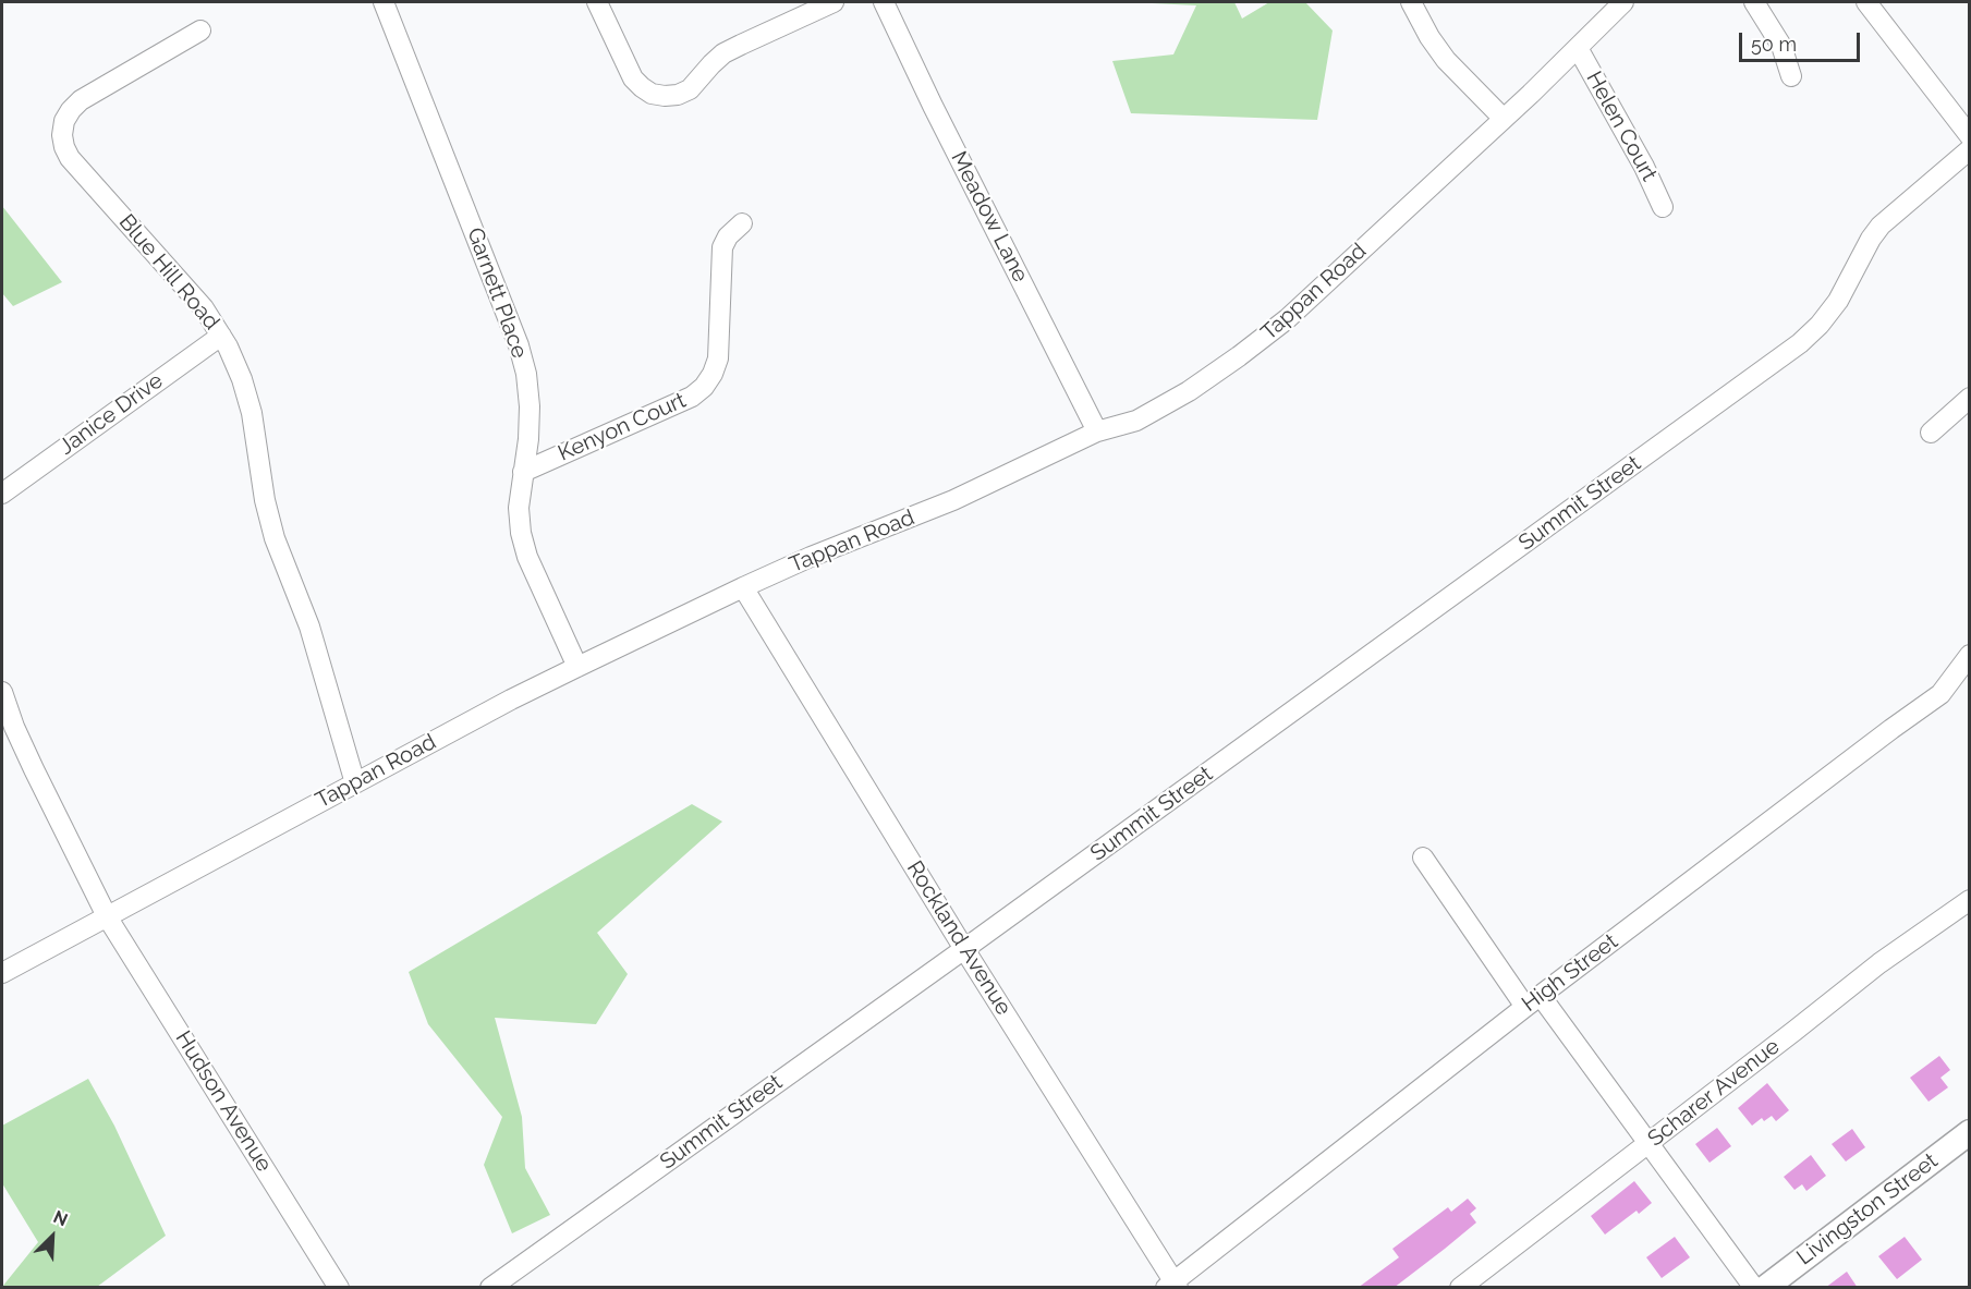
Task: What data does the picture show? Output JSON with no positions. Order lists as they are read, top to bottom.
{
  "streets": {
    "main road": ["Livingston Street"],
    "street": [
      "Helen Court",
      "Meadow Lane",
      "Blue Hill Road",
      "Tappan Road",
      "Garnett Place",
      "Janice Drive",
      "Kenyon Court",
      "Summit Street",
      "Rockland Avenue",
      "High Street",
      "Scharer Avenue",
      "Hudson Avenue"
    ]
  },
  "crossings": [
    ["Helen Court", "Tappan Road"],
    ["Meadow Lane", "Tappan Road"],
    ["Blue Hill Road", "Tappan Road"],
    ["Blue Hill Road", "Janice Drive"],
    ["Tappan Road", "Garnett Place"],
    ["Tappan Road", "Rockland Avenue"],
    ["Tappan Road", "Hudson Avenue"],
    ["Garnett Place", "Kenyon Court"],
    ["Summit Street", "Rockland Avenue"],
    ["Rockland Avenue", "High Street"]
  ],
  "scale_bar": "50 m",
  "north": "top right"
}
